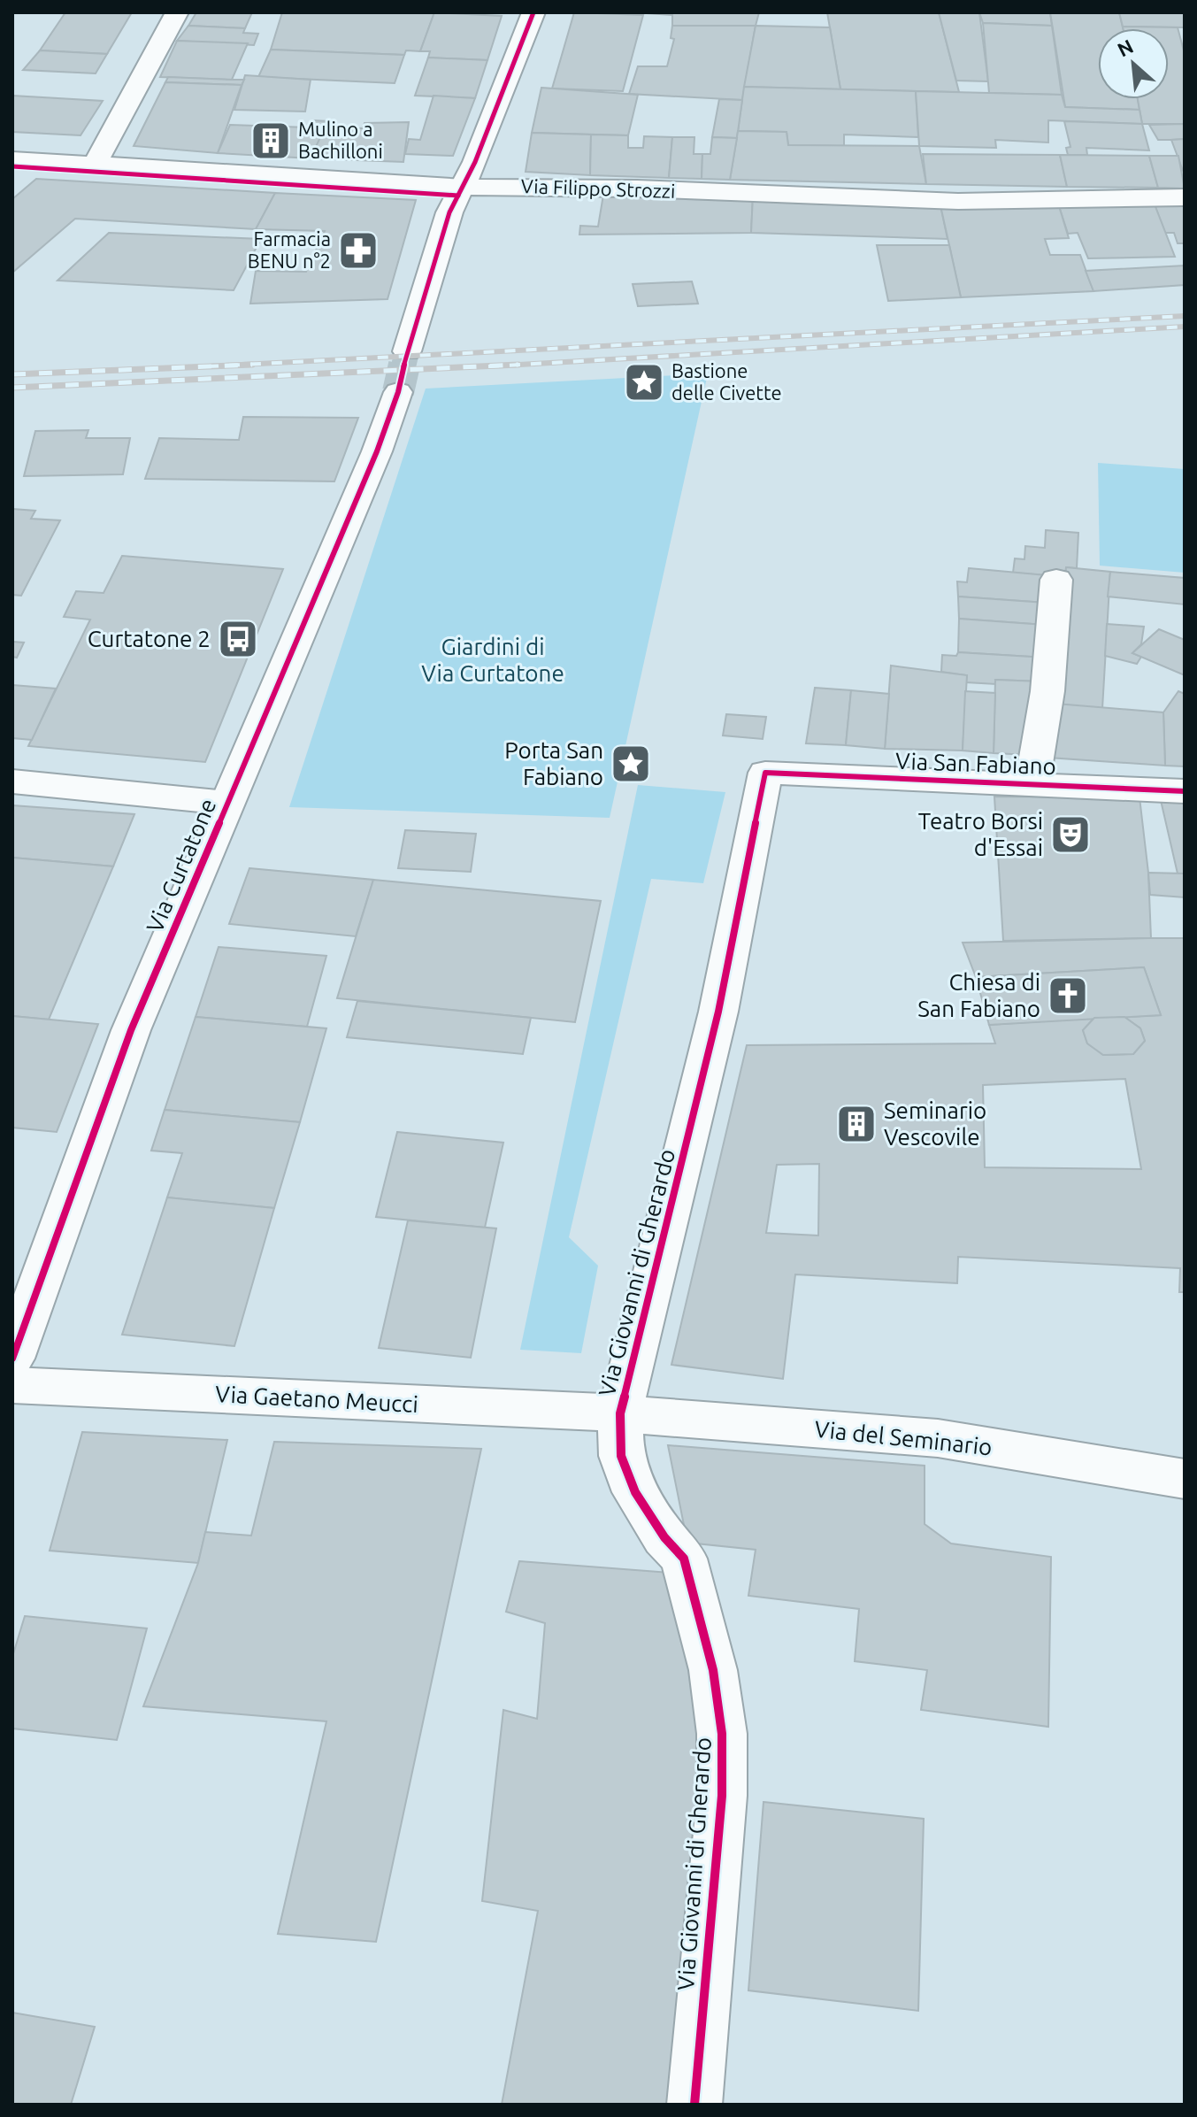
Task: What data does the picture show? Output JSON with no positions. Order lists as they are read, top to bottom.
{
  "streets": {
    "street": [
      "Via Filippo Strozzi",
      "Via San Fabiano",
      "Via Curtatone",
      "Via Giovanni di Gherardo",
      "Via Gaetano Meucci",
      "Via del Seminario"
    ]
  },
  "crossings": [
    ["Via San Fabiano", "Via Giovanni di Gherardo"],
    ["Via Giovanni di Gherardo", "Via Gaetano Meucci"],
    ["Via Giovanni di Gherardo", "Via del Seminario"],
    ["Via Gaetano Meucci", "Via del Seminario"]
  ],
  "parks": ["Giardini di Via Curtatone"],
  "places": {
    "building": ["Mulino a Bachilloni", "Seminario Vescovile"],
    "pharmacy": ["Farmacia BENU n°2"],
    "place": ["Bastione delle Civette", "Porta San Fabiano"],
    "bus stop": ["Curtatone 2"],
    "theatre": ["Teatro Borsi d'Essai"],
    "church": ["Chiesa di San Fabiano"]
  },
  "north": "top left"
}
